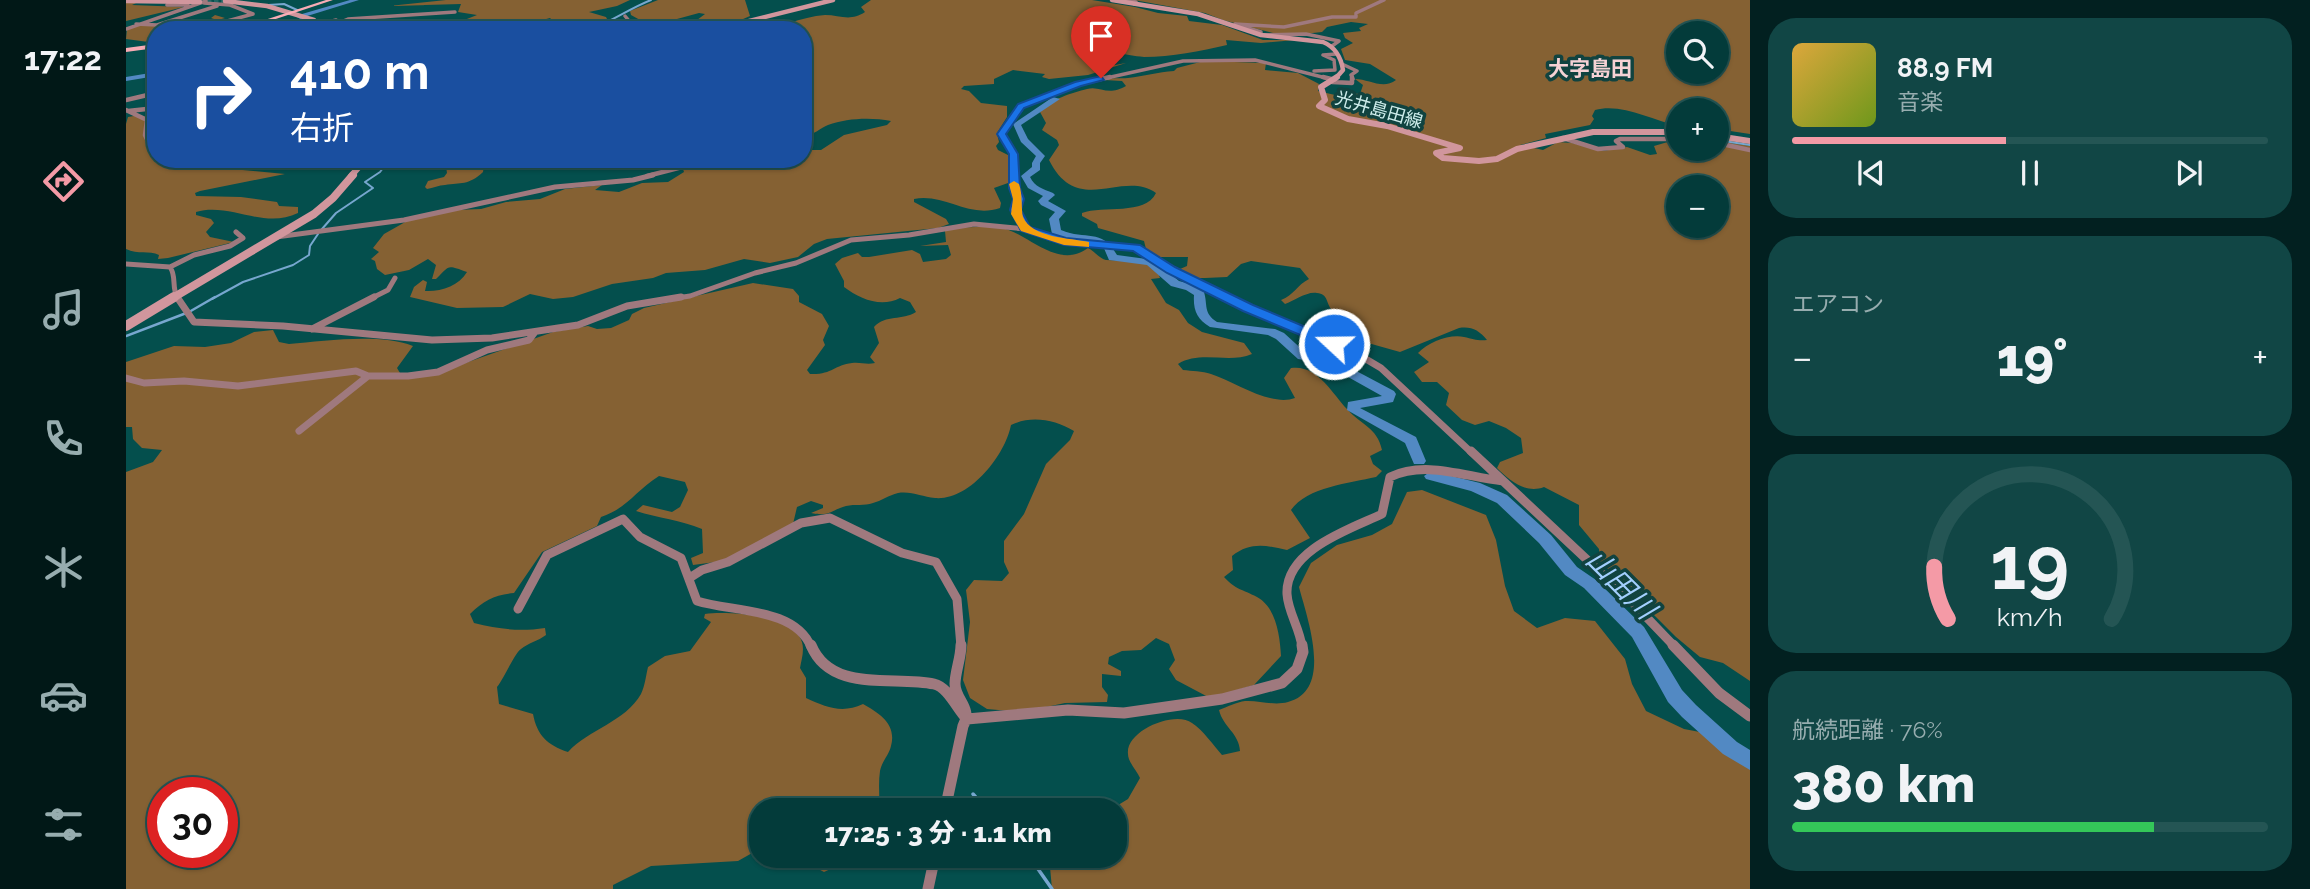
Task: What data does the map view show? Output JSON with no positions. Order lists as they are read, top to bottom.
{
  "streets": {
    "main road": ["光井島田線"]
  },
  "districts": ["大字島田"],
  "water": ["山田川"],
  "page": {
    "tabs": "17:22",
    "map_buttons": ["+", "−"],
    "turn": ["410 m", "右折"],
    "song": ["88.9 FM", "音楽"],
    "tile": [
      "エアコン",
      ["航続距離 · 76%", "380 km"]
    ],
    "heat": ["−", "19°", "+"],
    "limit": "30",
    "trip": "17:25 · 3 分 · 1.1 km",
    "gauge": ["19", "km/h"]
  }
}
